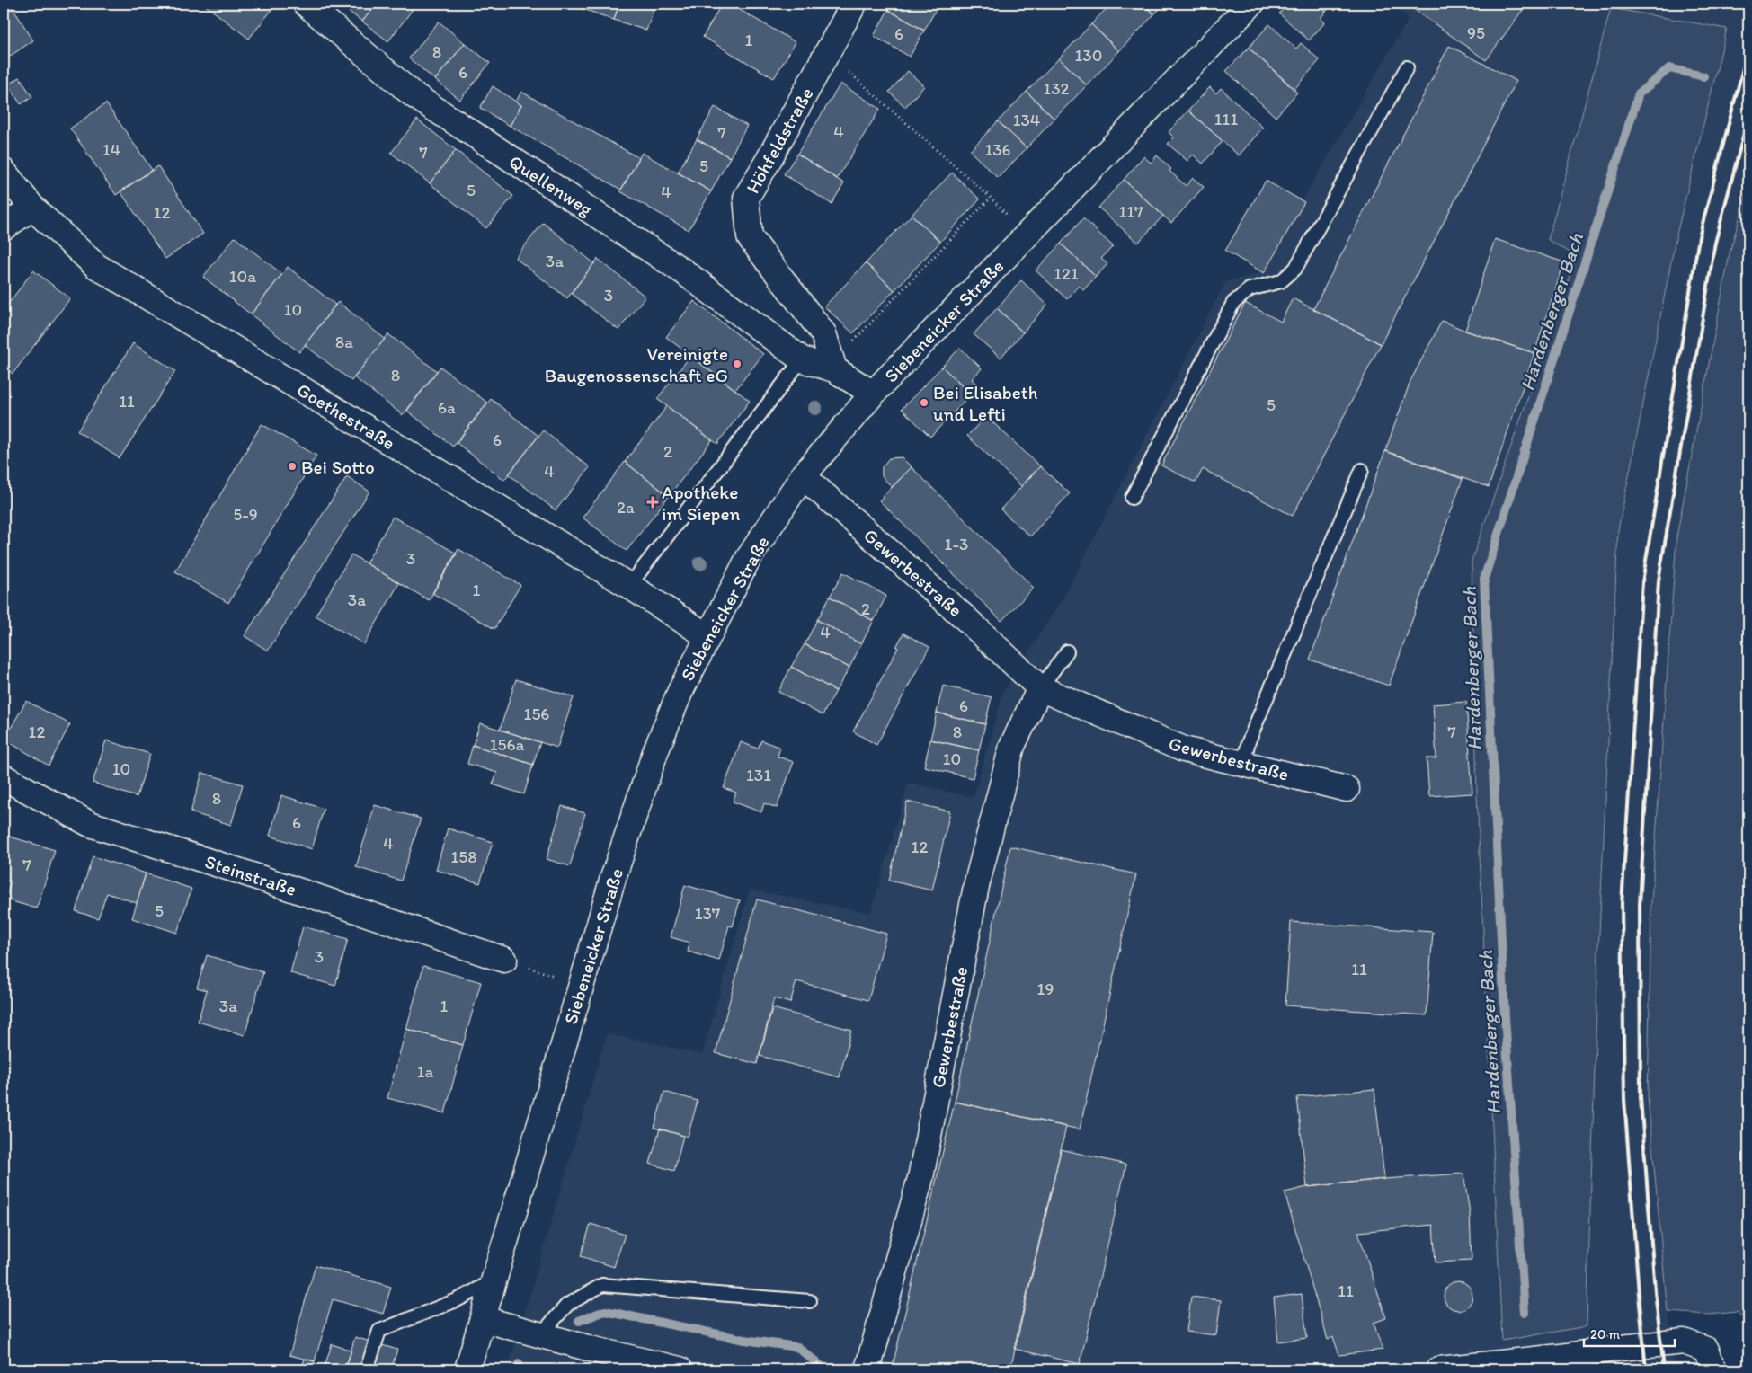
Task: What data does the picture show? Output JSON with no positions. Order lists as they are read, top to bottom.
{
  "streets": {
    "street": [
      "Höhfeldstraße",
      "Quellenweg",
      "Siebeneicker Straße",
      "Goethestraße",
      "Gewerbestraße",
      "Steinstraße"
    ]
  },
  "crossings": [
    ["Siebeneicker Straße", "Goethestraße"],
    ["Siebeneicker Straße", "Gewerbestraße"]
  ],
  "water": ["Hardenberger Bach"],
  "places": {
    "other": ["Vereinigte Baugenossenschaft eG", "Bei Elisabeth und Lefti", "Bei Sotto"],
    "health": ["Apotheke im Siepen"]
  },
  "house_numbers": [
    "95",
    "6",
    "1",
    "8",
    "130",
    "6",
    "132",
    "111",
    "134",
    "4",
    "7",
    "14",
    "136",
    "7",
    "5",
    "5",
    "4",
    "117",
    "12",
    "3a",
    "121",
    "10a",
    "3",
    "10",
    "8a",
    "8",
    "11",
    "5",
    "6a",
    "6",
    "2",
    "4",
    "2a",
    "5-9",
    "1-3",
    "3",
    "1",
    "3a",
    "2",
    "4",
    "6",
    "156",
    "12",
    "8",
    "7",
    "156a",
    "10",
    "10",
    "131",
    "8",
    "6",
    "4",
    "12",
    "158",
    "7",
    "5",
    "137",
    "3",
    "11",
    "19",
    "3a",
    "1",
    "1a",
    "11"
  ],
  "scale_bar": "20 m"
}
